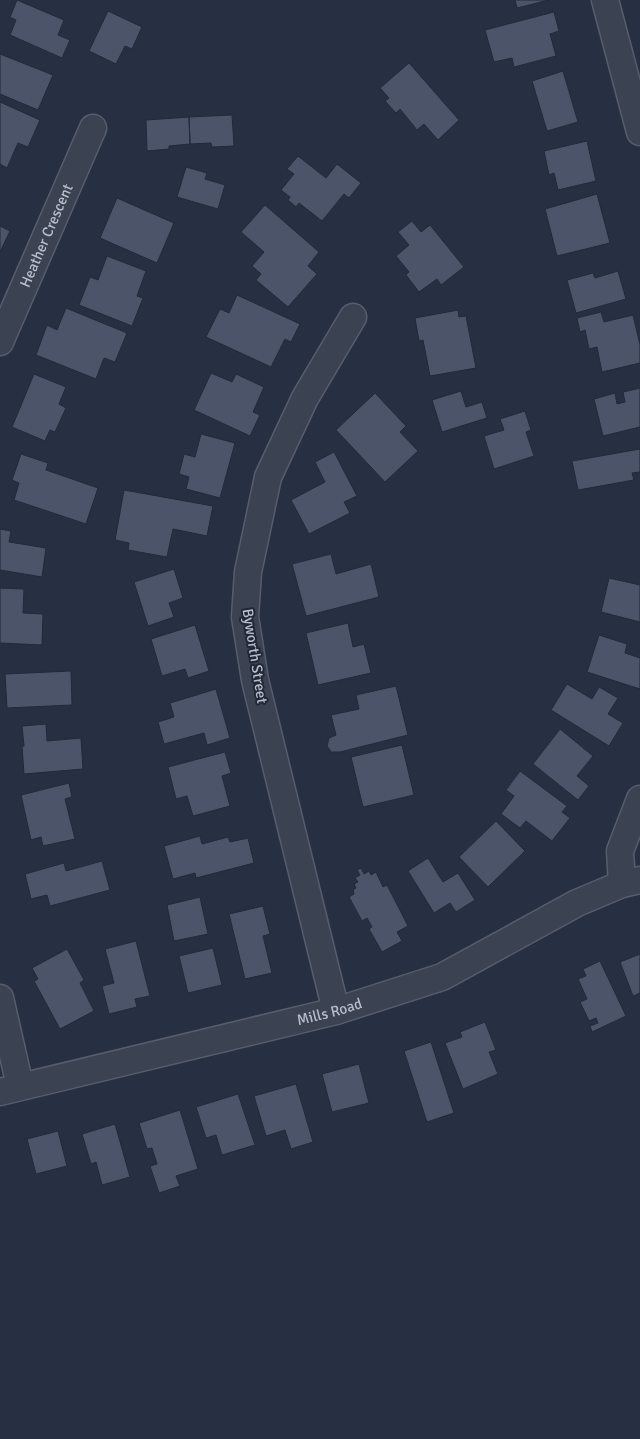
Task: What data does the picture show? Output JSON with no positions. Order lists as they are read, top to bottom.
{
  "streets": {
    "street": ["Heather Crescent", "Byworth Street", "Mills Road"]
  },
  "crossings": [
    ["Byworth Street", "Mills Road"]
  ]
}
